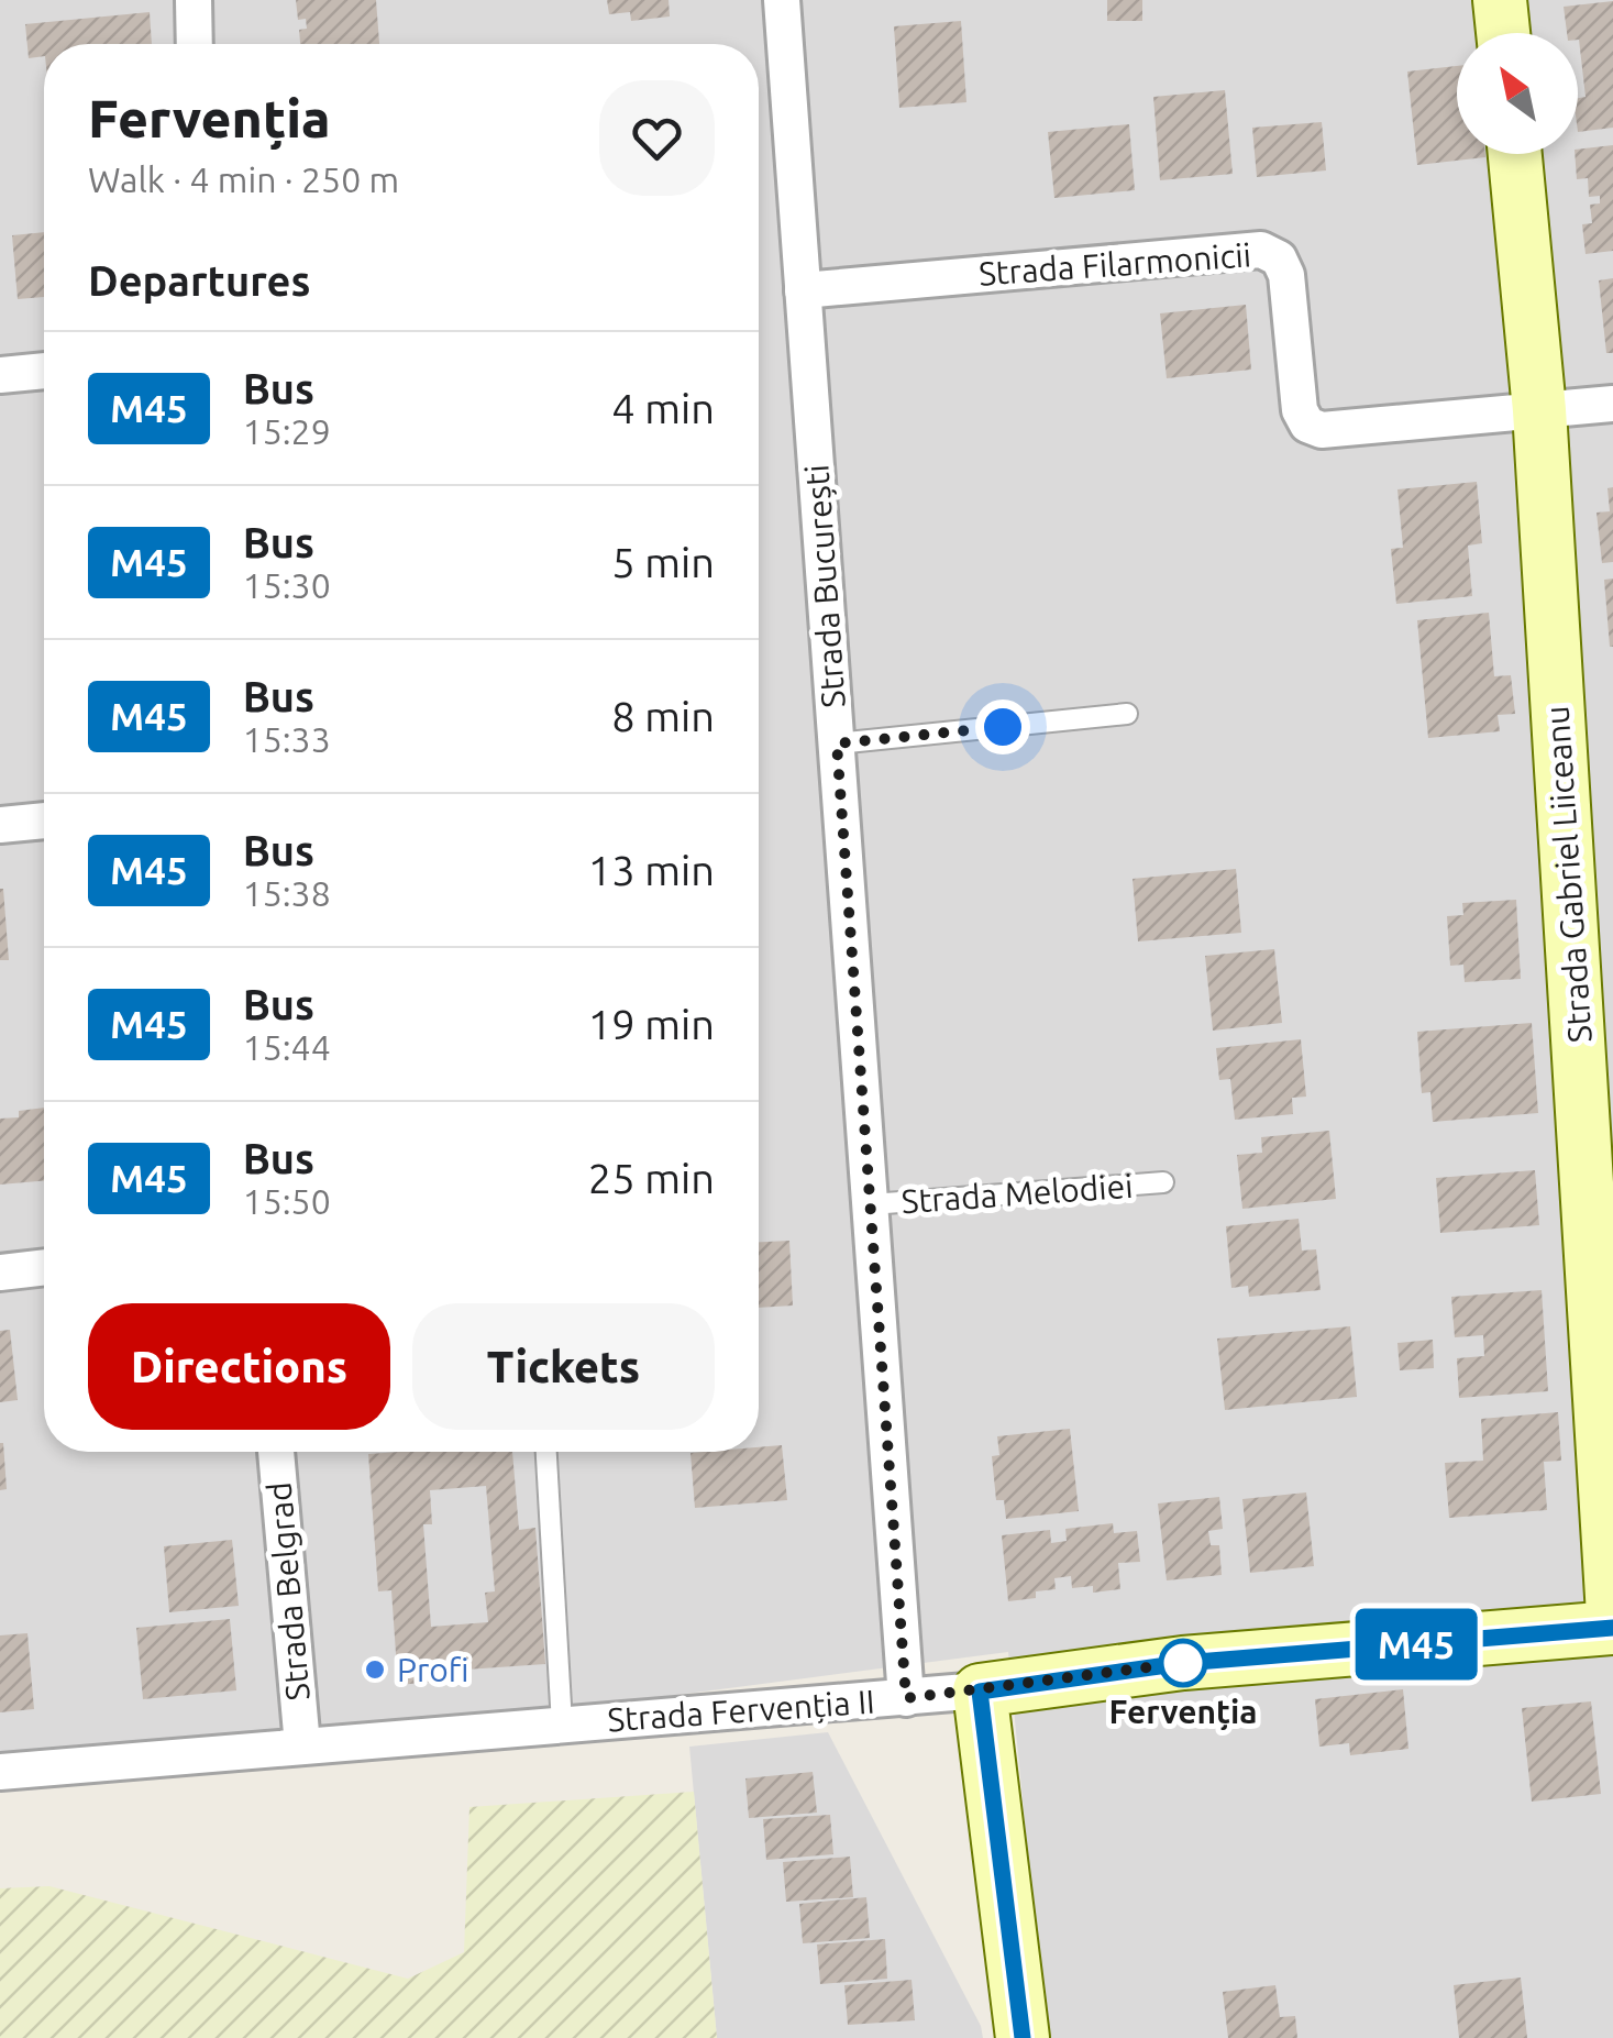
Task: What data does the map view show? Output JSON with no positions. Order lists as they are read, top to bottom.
{
  "streets": {
    "street": [
      "Strada Filarmonicii",
      "Strada București",
      "Strada Gabriel Liiceanu",
      "Strada Belgrad",
      "Strada Fervenția II"
    ],
    "lane": ["Strada Melodiei"]
  },
  "crossings": [
    ["Strada Filarmonicii", "Strada București"],
    ["Strada Filarmonicii", "Strada Gabriel Liiceanu"],
    ["Strada București", "Strada Melodiei"],
    ["Strada București", "Strada Fervenția II"],
    ["Strada Belgrad", "Strada Fervenția II"]
  ],
  "places": ["Fervenția", "Profi"],
  "lines": ["bus line M45"],
  "north": "top left",
  "page": {
    "on_map": "M45",
    "heading": [
      ["Fervenția", "Walk · 4 min · 250 m"],
      "Departures"
    ],
    "list": [
      {
        "mark": "M45",
        "name": "Bus",
        "note": "15:29",
        "value": "4 min"
      },
      {
        "mark": "M45",
        "name": "Bus",
        "note": "15:30",
        "value": "5 min"
      },
      {
        "mark": "M45",
        "name": "Bus",
        "note": "15:33",
        "value": "8 min"
      },
      {
        "mark": "M45",
        "name": "Bus",
        "note": "15:38",
        "value": "13 min"
      },
      {
        "mark": "M45",
        "name": "Bus",
        "note": "15:44",
        "value": "19 min"
      },
      {
        "mark": "M45",
        "name": "Bus",
        "note": "15:50",
        "value": "25 min"
      }
    ],
    "buttons": ["Directions", "Tickets"]
  }
}
